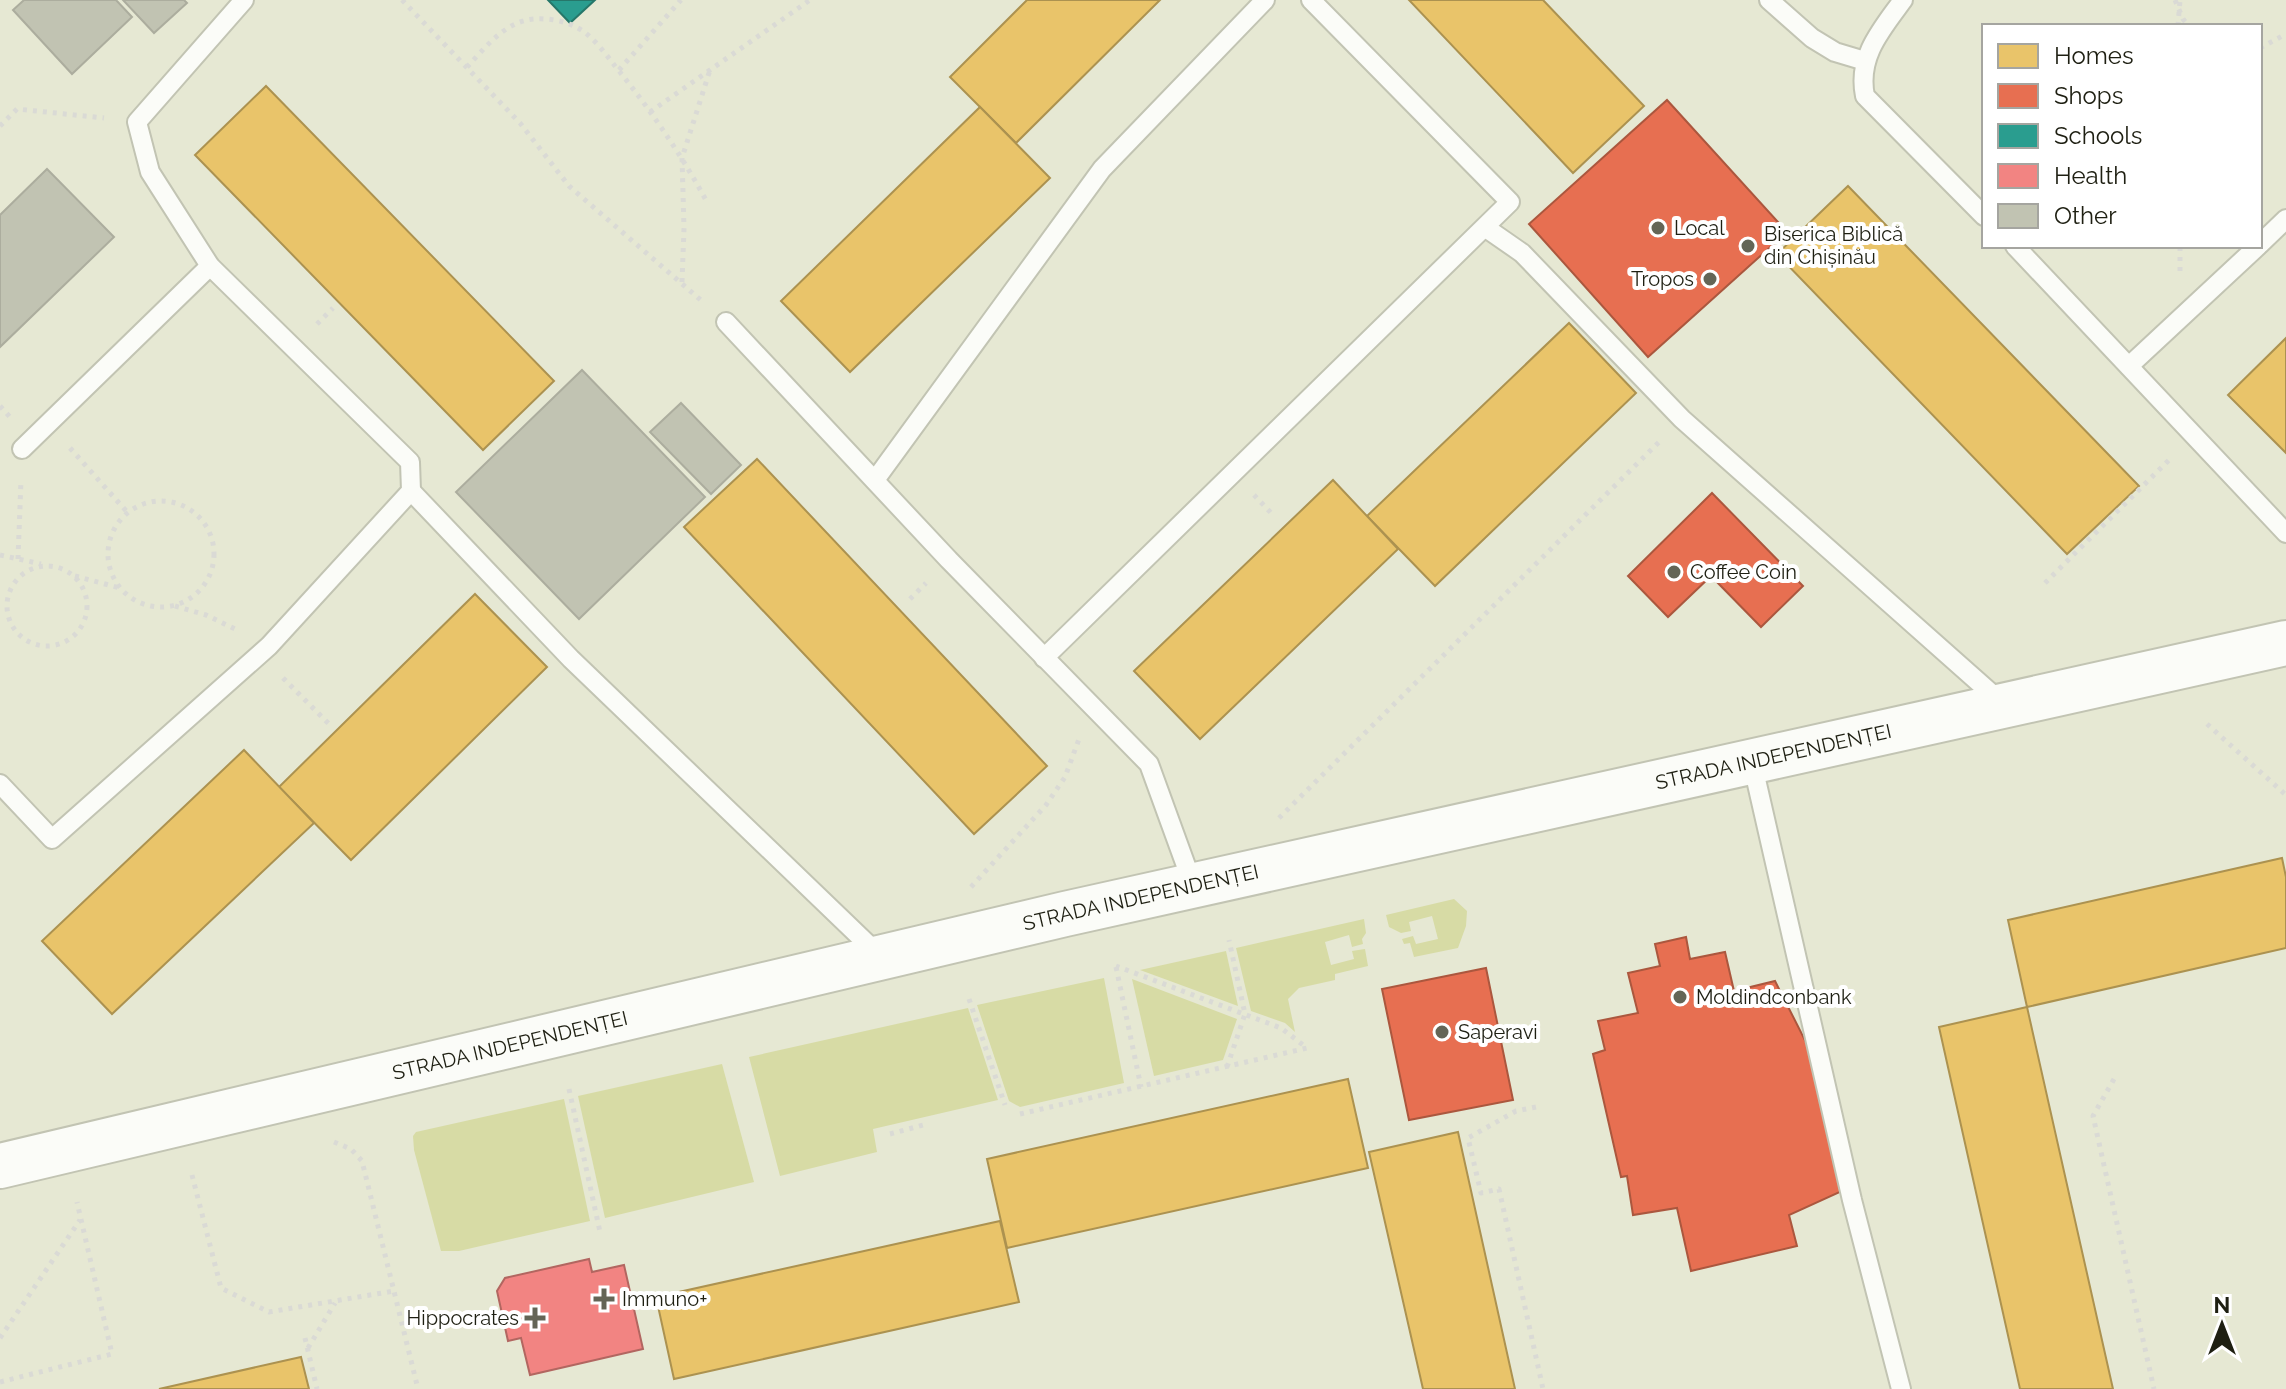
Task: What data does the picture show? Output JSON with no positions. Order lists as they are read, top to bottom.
{
  "streets": {
    "main road": ["STRADA INDEPENDENȚEI"]
  },
  "places": {
    "other": [
      "Local",
      "Biserica Biblică din Chișinău",
      "Tropos",
      "Coffee Coin",
      "Moldindconbank",
      "Saperavi"
    ],
    "health": ["Immuno+", "Hippocrates"]
  },
  "legend": [
    "Homes",
    "Shops",
    "Schools",
    "Health",
    "Other"
  ],
  "north": "top"
}
